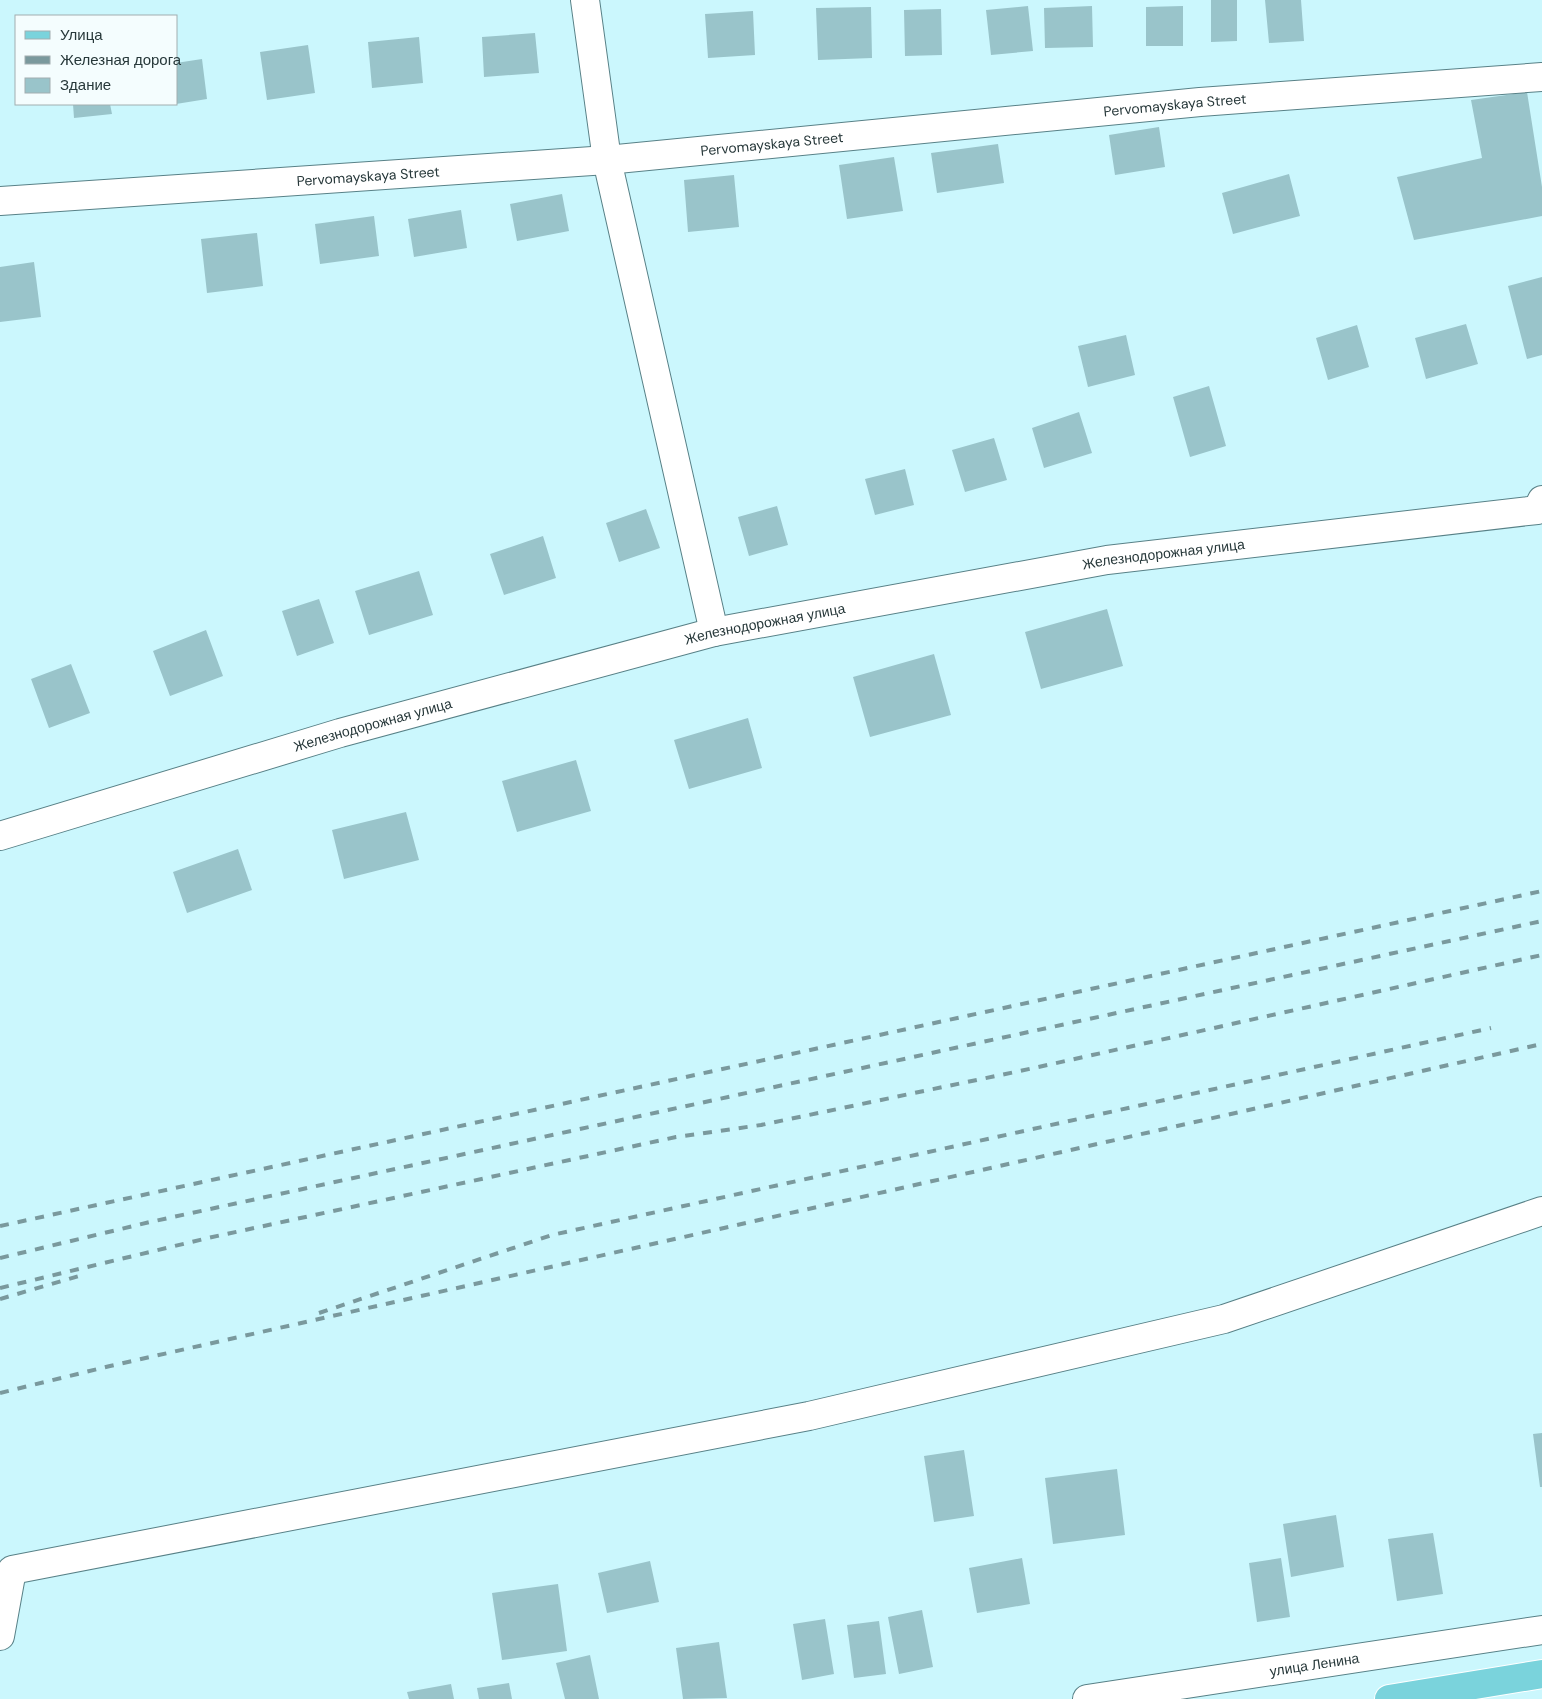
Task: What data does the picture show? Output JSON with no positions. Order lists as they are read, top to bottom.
{
  "streets": {
    "street": ["Pervomayskaya Street", "Железнодорожная улица", "улица Ленина"]
  },
  "legend": ["Улица", "Железная дорога", "Здание"]
}
